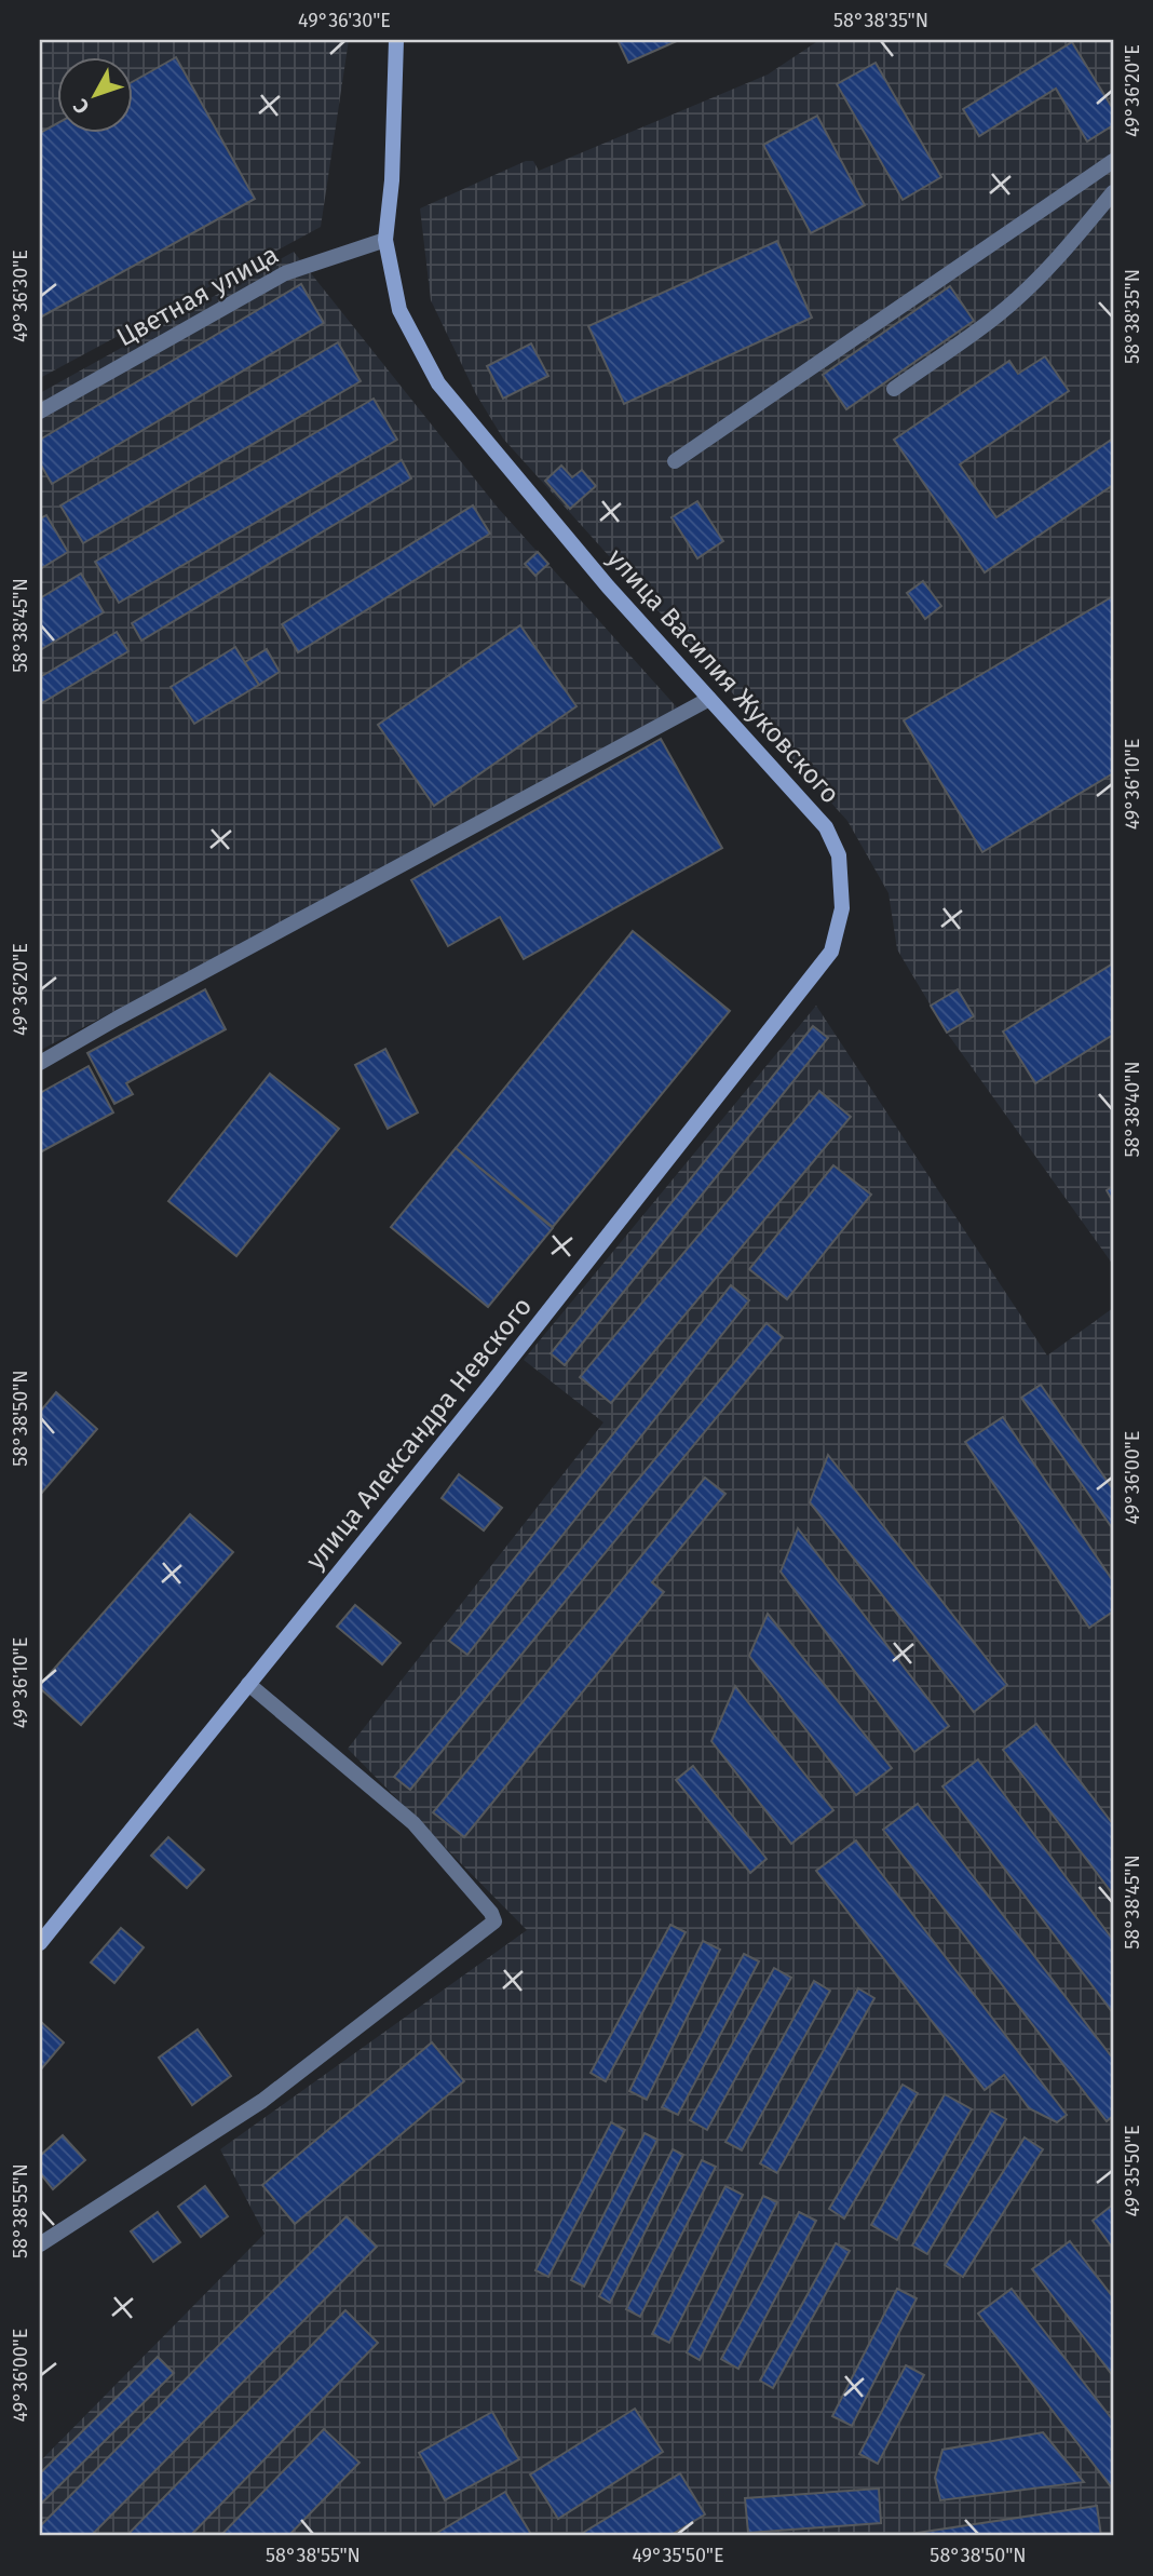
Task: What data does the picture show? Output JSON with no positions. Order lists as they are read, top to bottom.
{
  "streets": {
    "street": ["Цветная улица", "улица Василия Жуковского", "улица Александра Невского"]
  },
  "crossings": [
    ["Цветная улица", "улица Василия Жуковского"],
    ["улица Василия Жуковского", "улица Александра Невского"]
  ],
  "north": "bottom left",
  "coordinates": [
    "49°36'30\"E",
    "58°38'35\"N",
    "49°36'20\"E",
    "58°38'45\"N",
    "49°36'10\"E",
    "58°38'40\"N",
    "58°38'50\"N",
    "49°36'00\"E",
    "49°35'50\"E",
    "58°38'55\"N"
  ]
}
